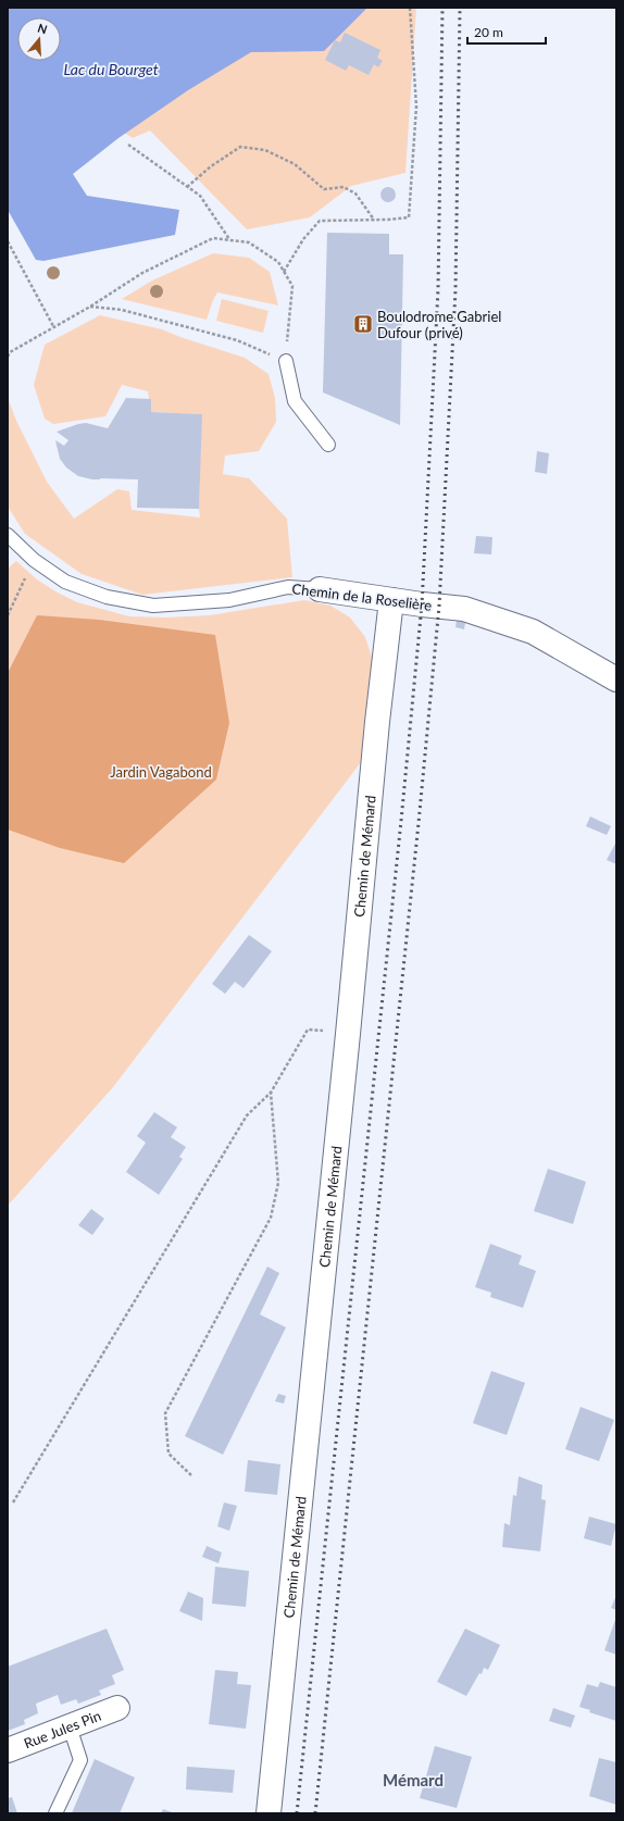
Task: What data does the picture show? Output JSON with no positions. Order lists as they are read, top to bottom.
{
  "streets": {
    "street": ["Chemin de la Roselière", "Chemin de Mémard", "Rue Jules Pin"]
  },
  "crossings": [
    ["Chemin de la Roselière", "Chemin de Mémard"]
  ],
  "districts": ["Mémard"],
  "water": ["Lac du Bourget"],
  "parks": ["Jardin Vagabond"],
  "places": {
    "building": ["Boulodrome Gabriel Dufour (privé)"]
  },
  "scale_bar": "20 m",
  "north": "top"
}
